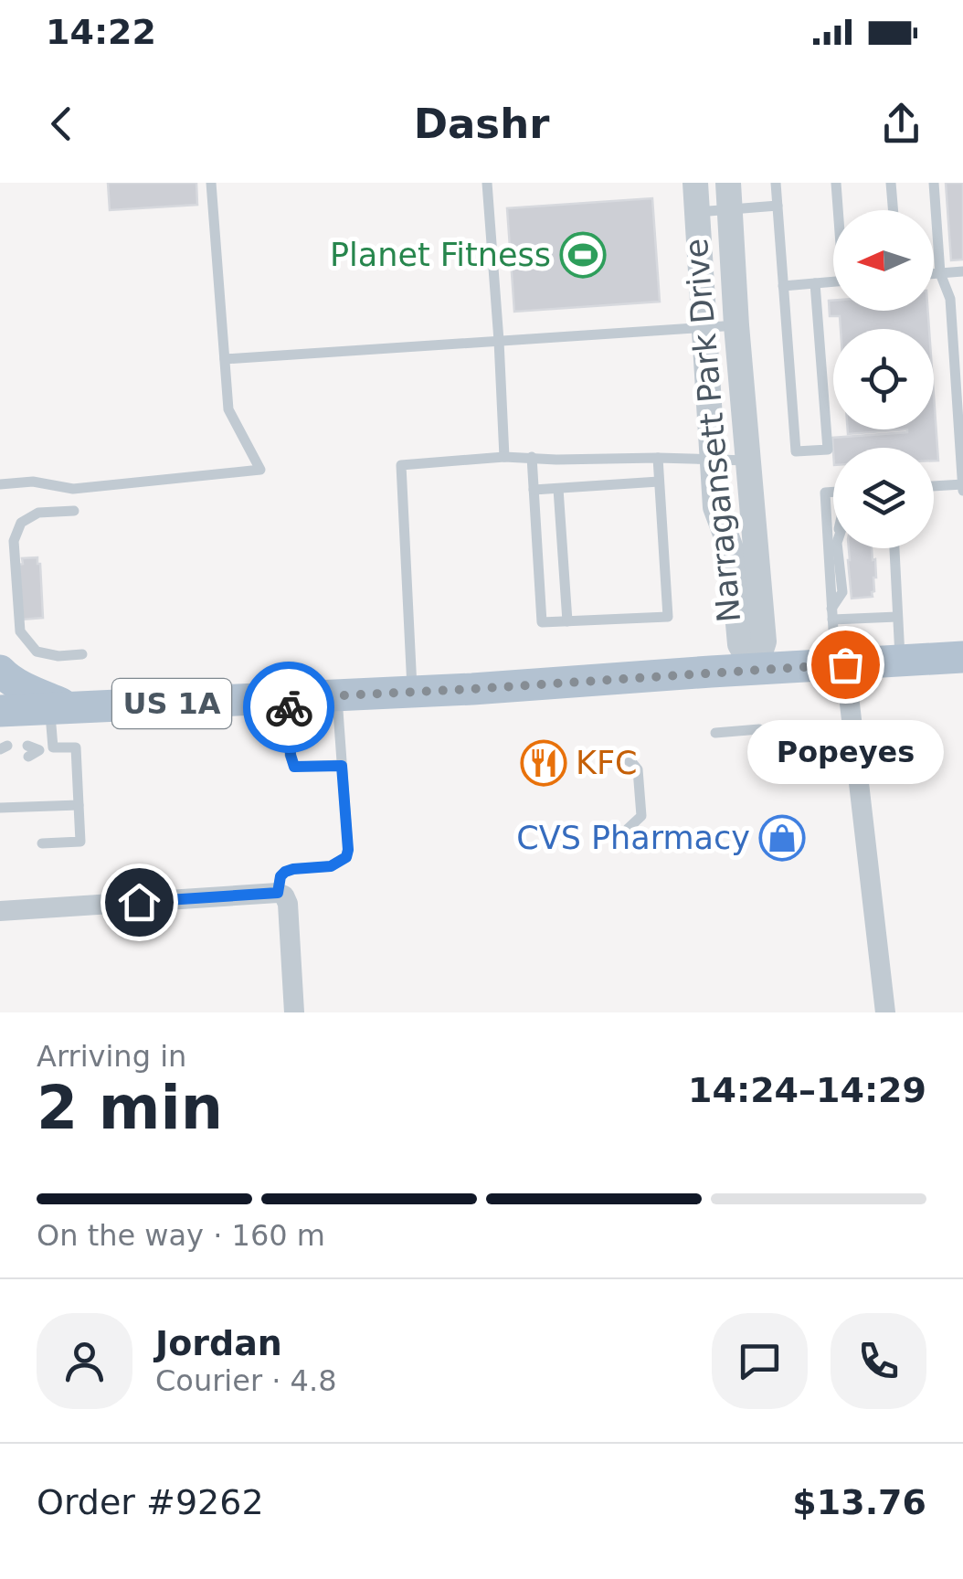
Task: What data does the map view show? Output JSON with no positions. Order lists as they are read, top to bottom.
{
  "streets": {
    "main road": ["US 1A"],
    "street": ["Narragansett Park Drive"]
  },
  "crossings": [
    ["Narragansett Park Drive", "US 1A"]
  ],
  "places": {
    "sports": ["Planet Fitness"],
    "other": ["Popeyes"],
    "restaurant": ["KFC"],
    "shop": ["CVS Pharmacy"]
  },
  "north": "left",
  "page": {
    "status": "14:22",
    "header": "Dashr",
    "bubble": "Popeyes",
    "heading": ["2 min", "Arriving in", "14:24–14:29"],
    "panel": [
      "Jordan",
      "Courier · 4.8",
      "Order #9262",
      "$13.76"
    ],
    "bar": "On the way · 160 m"
  }
}
